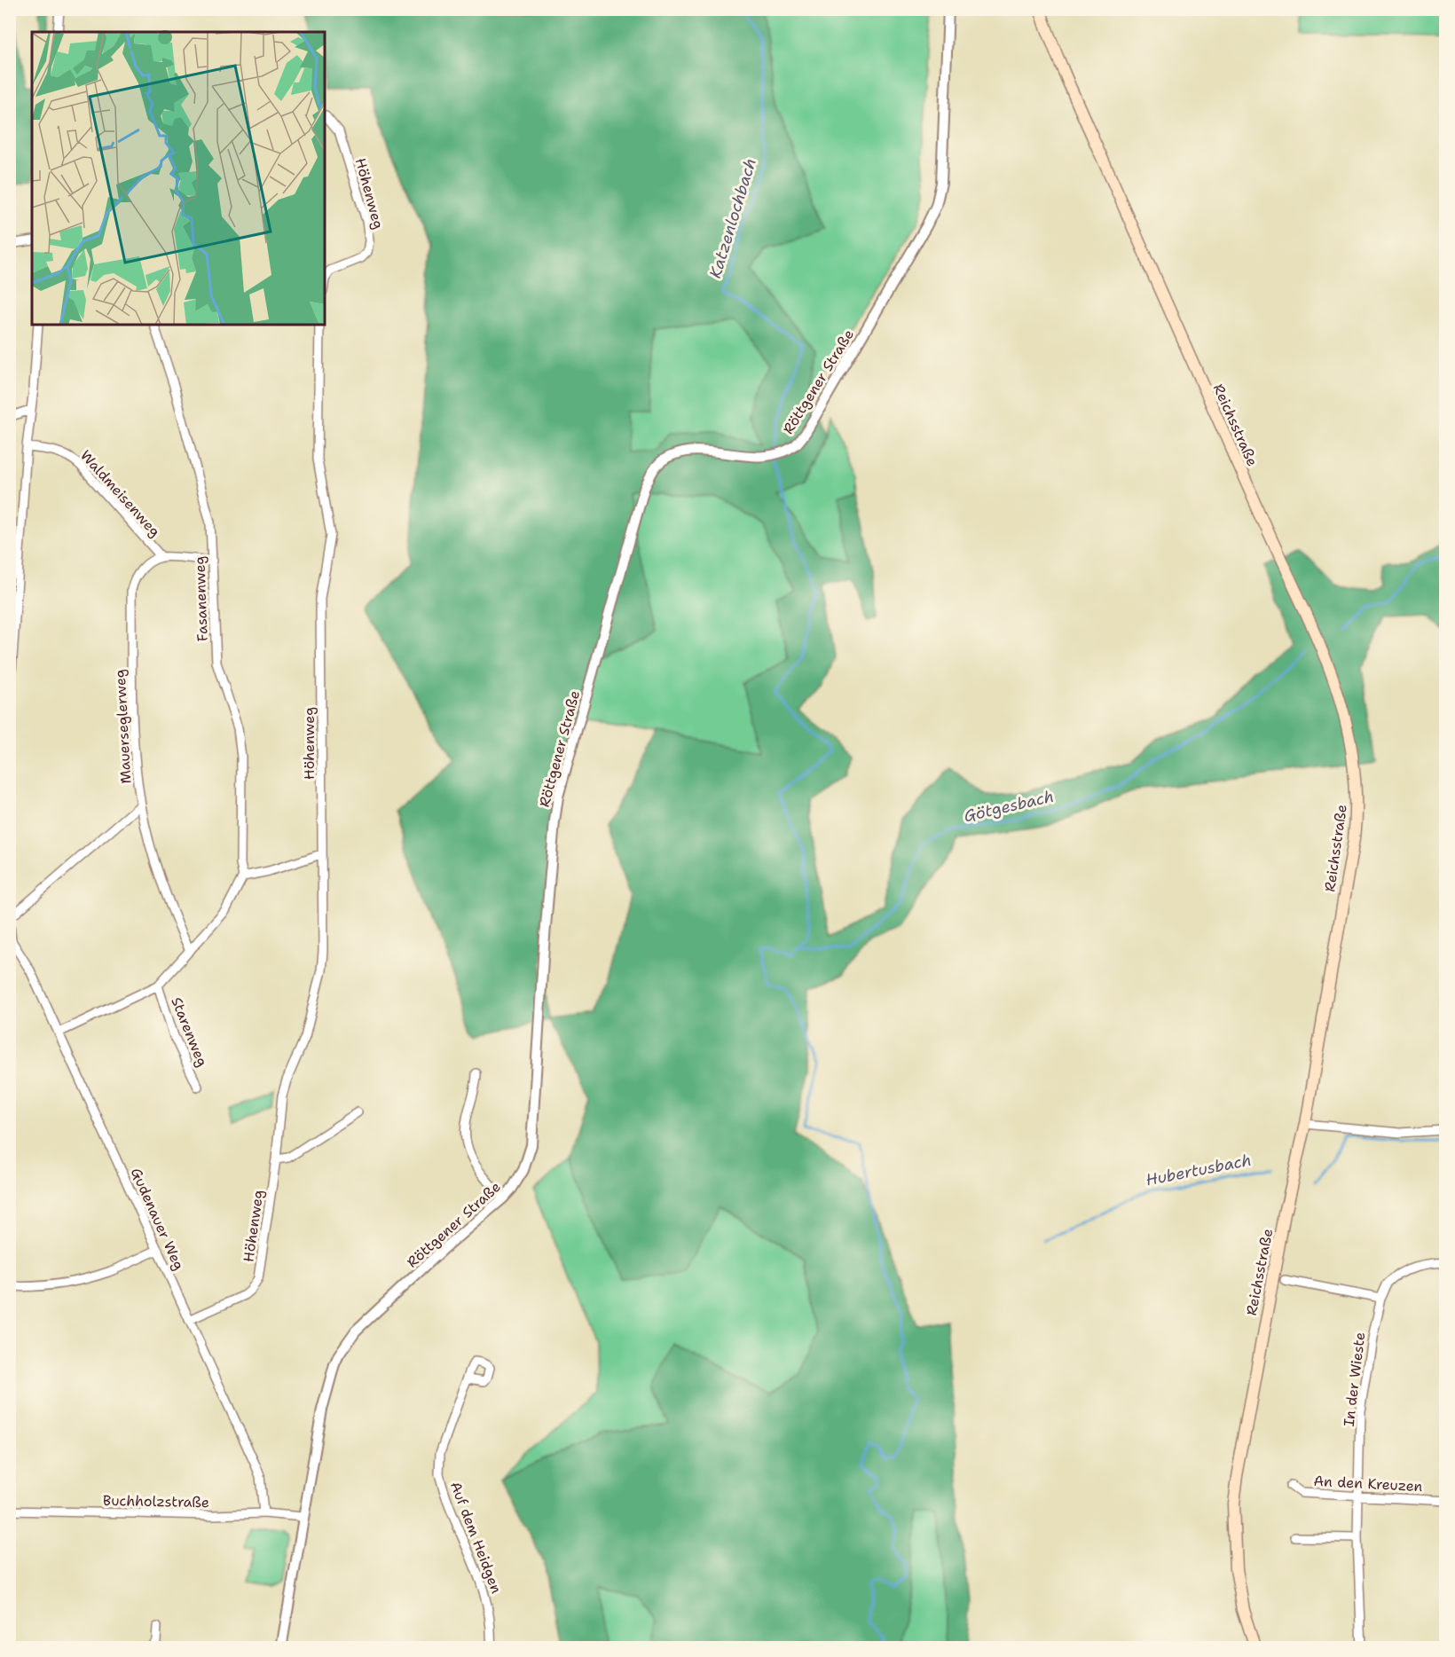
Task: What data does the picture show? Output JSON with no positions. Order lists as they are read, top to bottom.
{
  "streets": {
    "main road": ["Reichsstraße"],
    "street": [
      "Höhenweg",
      "Röttgener Straße",
      "Waldmeisenweg",
      "Fasanenweg",
      "Mauerseglerweg",
      "Starenweg",
      "Gudenauer Weg",
      "In der Wieste",
      "An den Kreuzen",
      "Buchholzstraße",
      "Auf dem Heidgen"
    ]
  },
  "crossings": [
    ["Höhenweg", "Gudenauer Weg"],
    ["Röttgener Straße", "Buchholzstraße"],
    ["Waldmeisenweg", "Mauerseglerweg"],
    ["Gudenauer Weg", "Buchholzstraße"],
    ["In der Wieste", "An den Kreuzen"]
  ],
  "water": ["Katzenlochbach", "Götgesbach", "Hubertusbach"]
}
